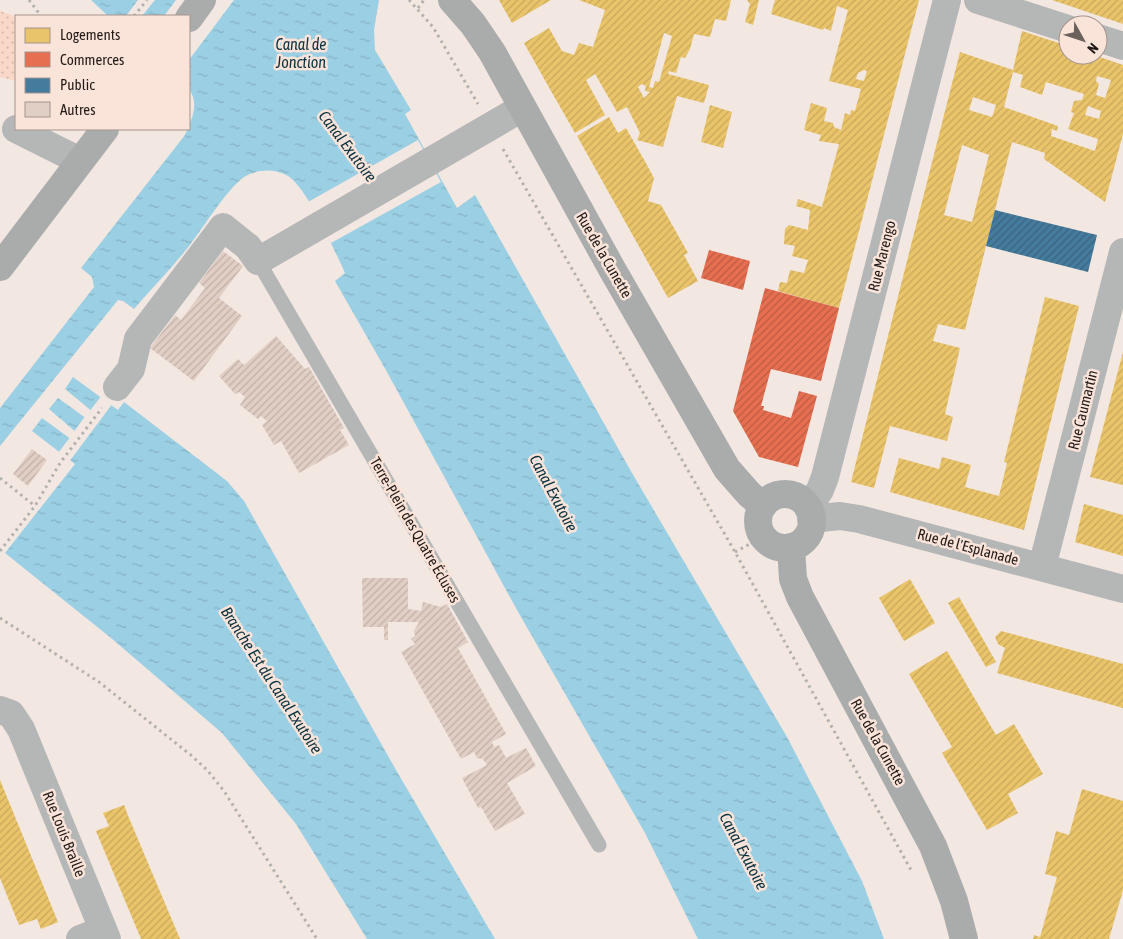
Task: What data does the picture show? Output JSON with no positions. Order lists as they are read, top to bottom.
{
  "streets": {
    "main road": ["Rue de la Cunette"],
    "street": [
      "Rue Marengo",
      "Rue Caumartin",
      "Rue de l'Esplanade",
      "Rue Louis Braille"
    ],
    "lane": ["Terre-Plein des Quatre Écluses"]
  },
  "crossings": [
    ["Rue de la Cunette", "Rue Marengo"],
    ["Rue de la Cunette", "Rue de l'Esplanade"],
    ["Rue Marengo", "Rue de l'Esplanade"],
    ["Rue Caumartin", "Rue de l'Esplanade"]
  ],
  "water": ["Canal de Jonction", "Canal Exutoire", "Branche Est du Canal Exutoire"],
  "legend": [
    "Logements",
    "Commerces",
    "Public",
    "Autres"
  ],
  "north": "bottom right"
}
